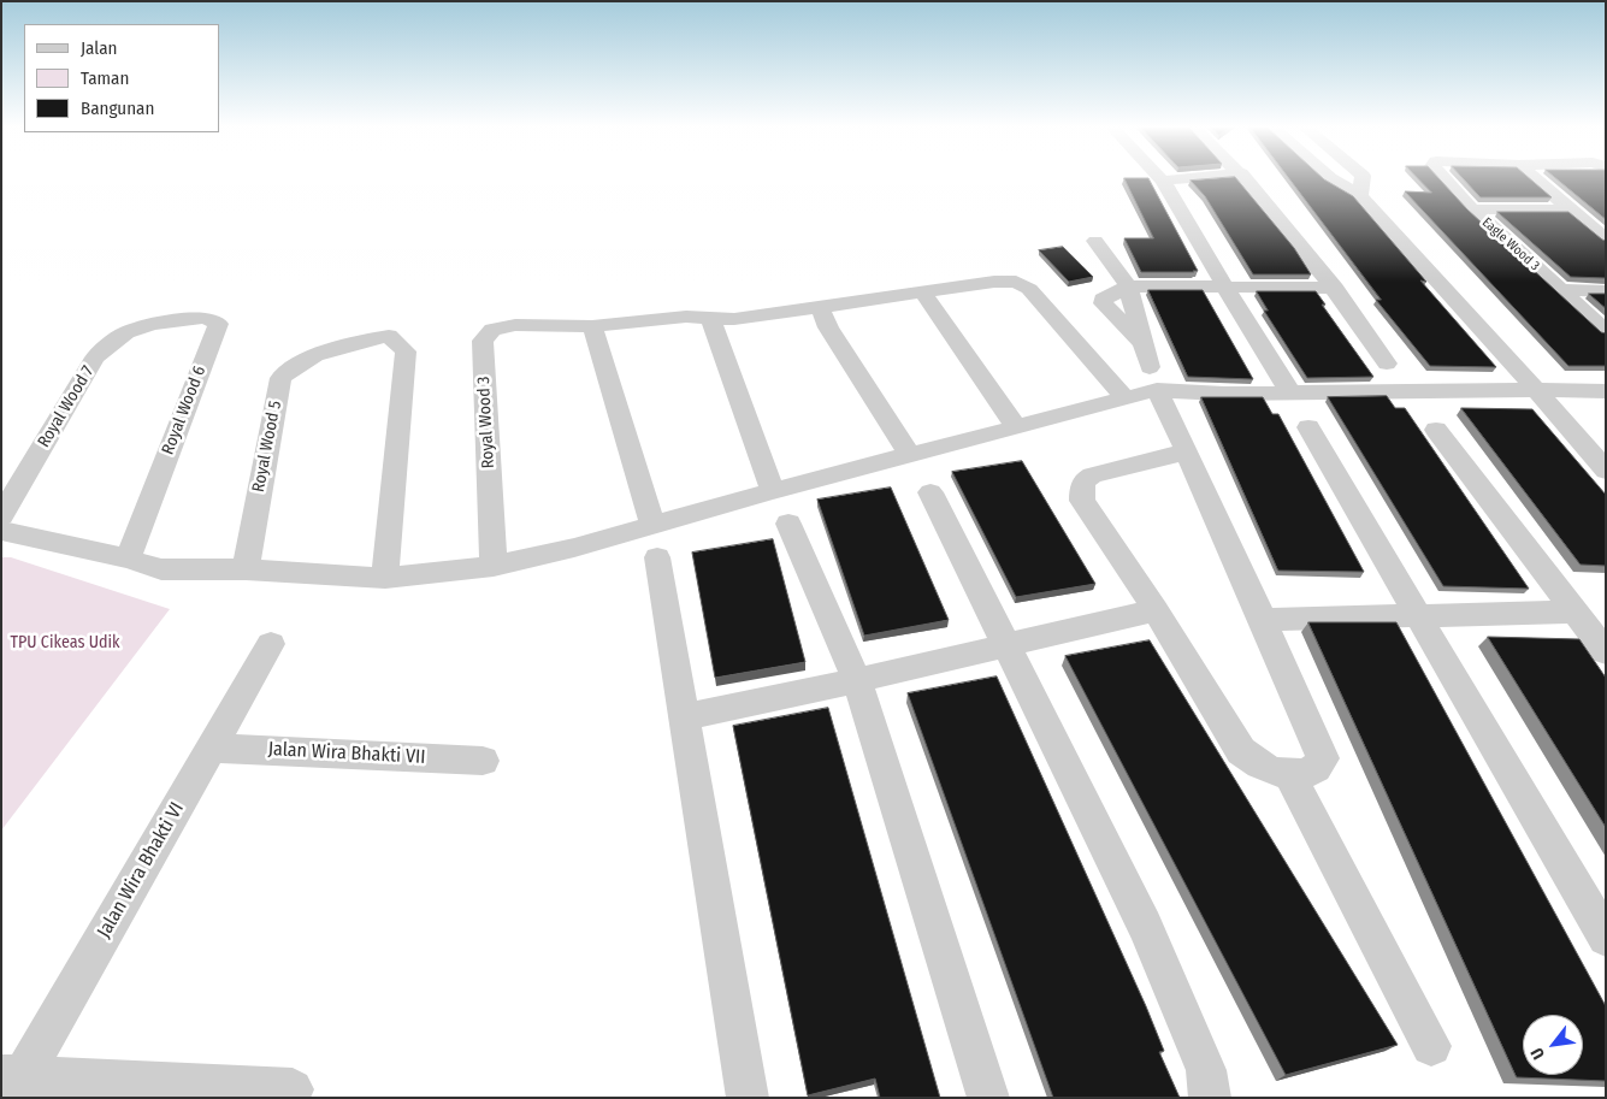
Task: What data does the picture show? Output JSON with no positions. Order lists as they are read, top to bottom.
{
  "streets": {
    "street": [
      "Eagle Wood 3",
      "Royal Wood 7",
      "Royal Wood 6",
      "Royal Wood 3",
      "Royal Wood 5",
      "Jalan Wira Bhakti VII",
      "Jalan Wira Bhakti VI"
    ]
  },
  "crossings": [
    ["Royal Wood 7", "Royal Wood 6"],
    ["Jalan Wira Bhakti VII", "Jalan Wira Bhakti VI"]
  ],
  "parks": ["TPU Cikeas Udik"],
  "legend": ["Jalan", "Taman", "Bangunan"],
  "north": "bottom left"
}
